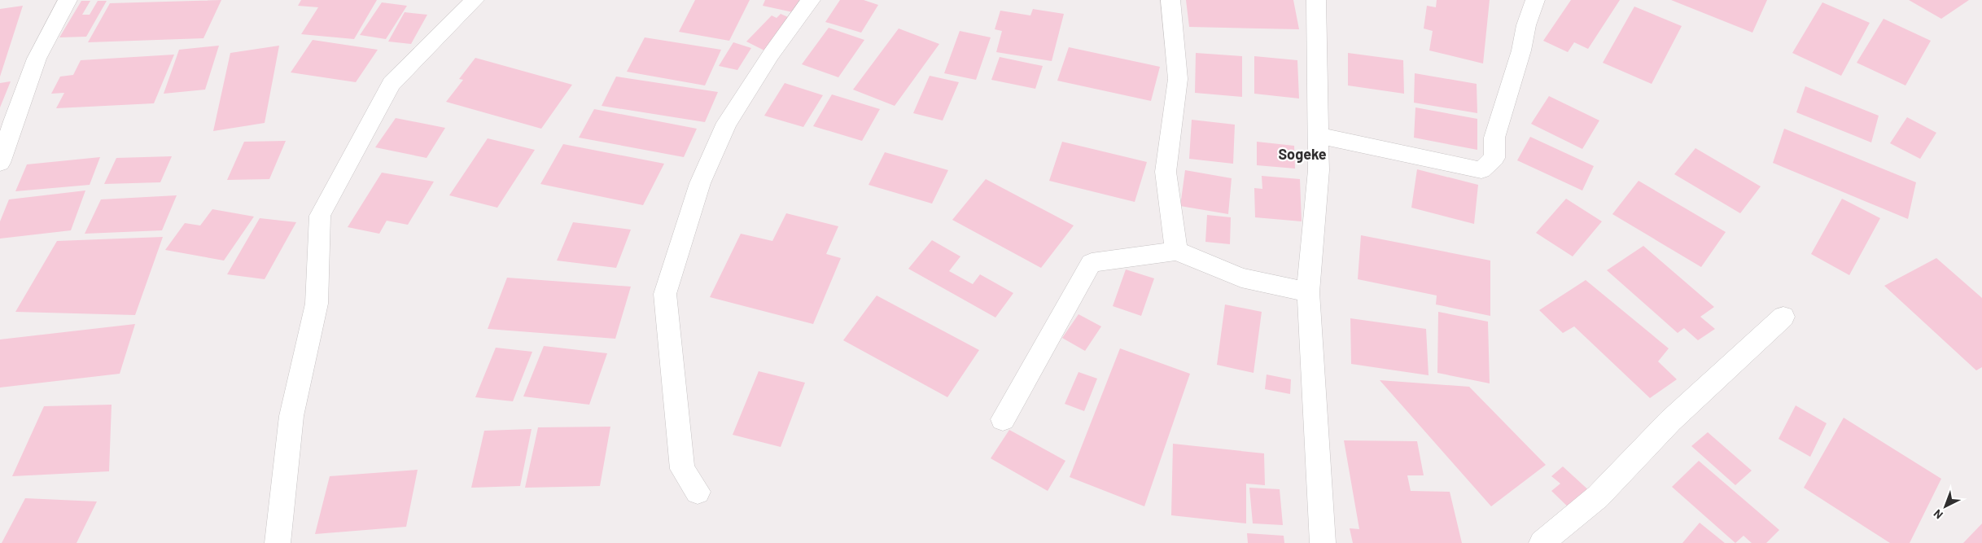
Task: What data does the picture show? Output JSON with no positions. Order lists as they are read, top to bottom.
{
  "districts": ["Sogeke"],
  "north": "bottom left"
}
